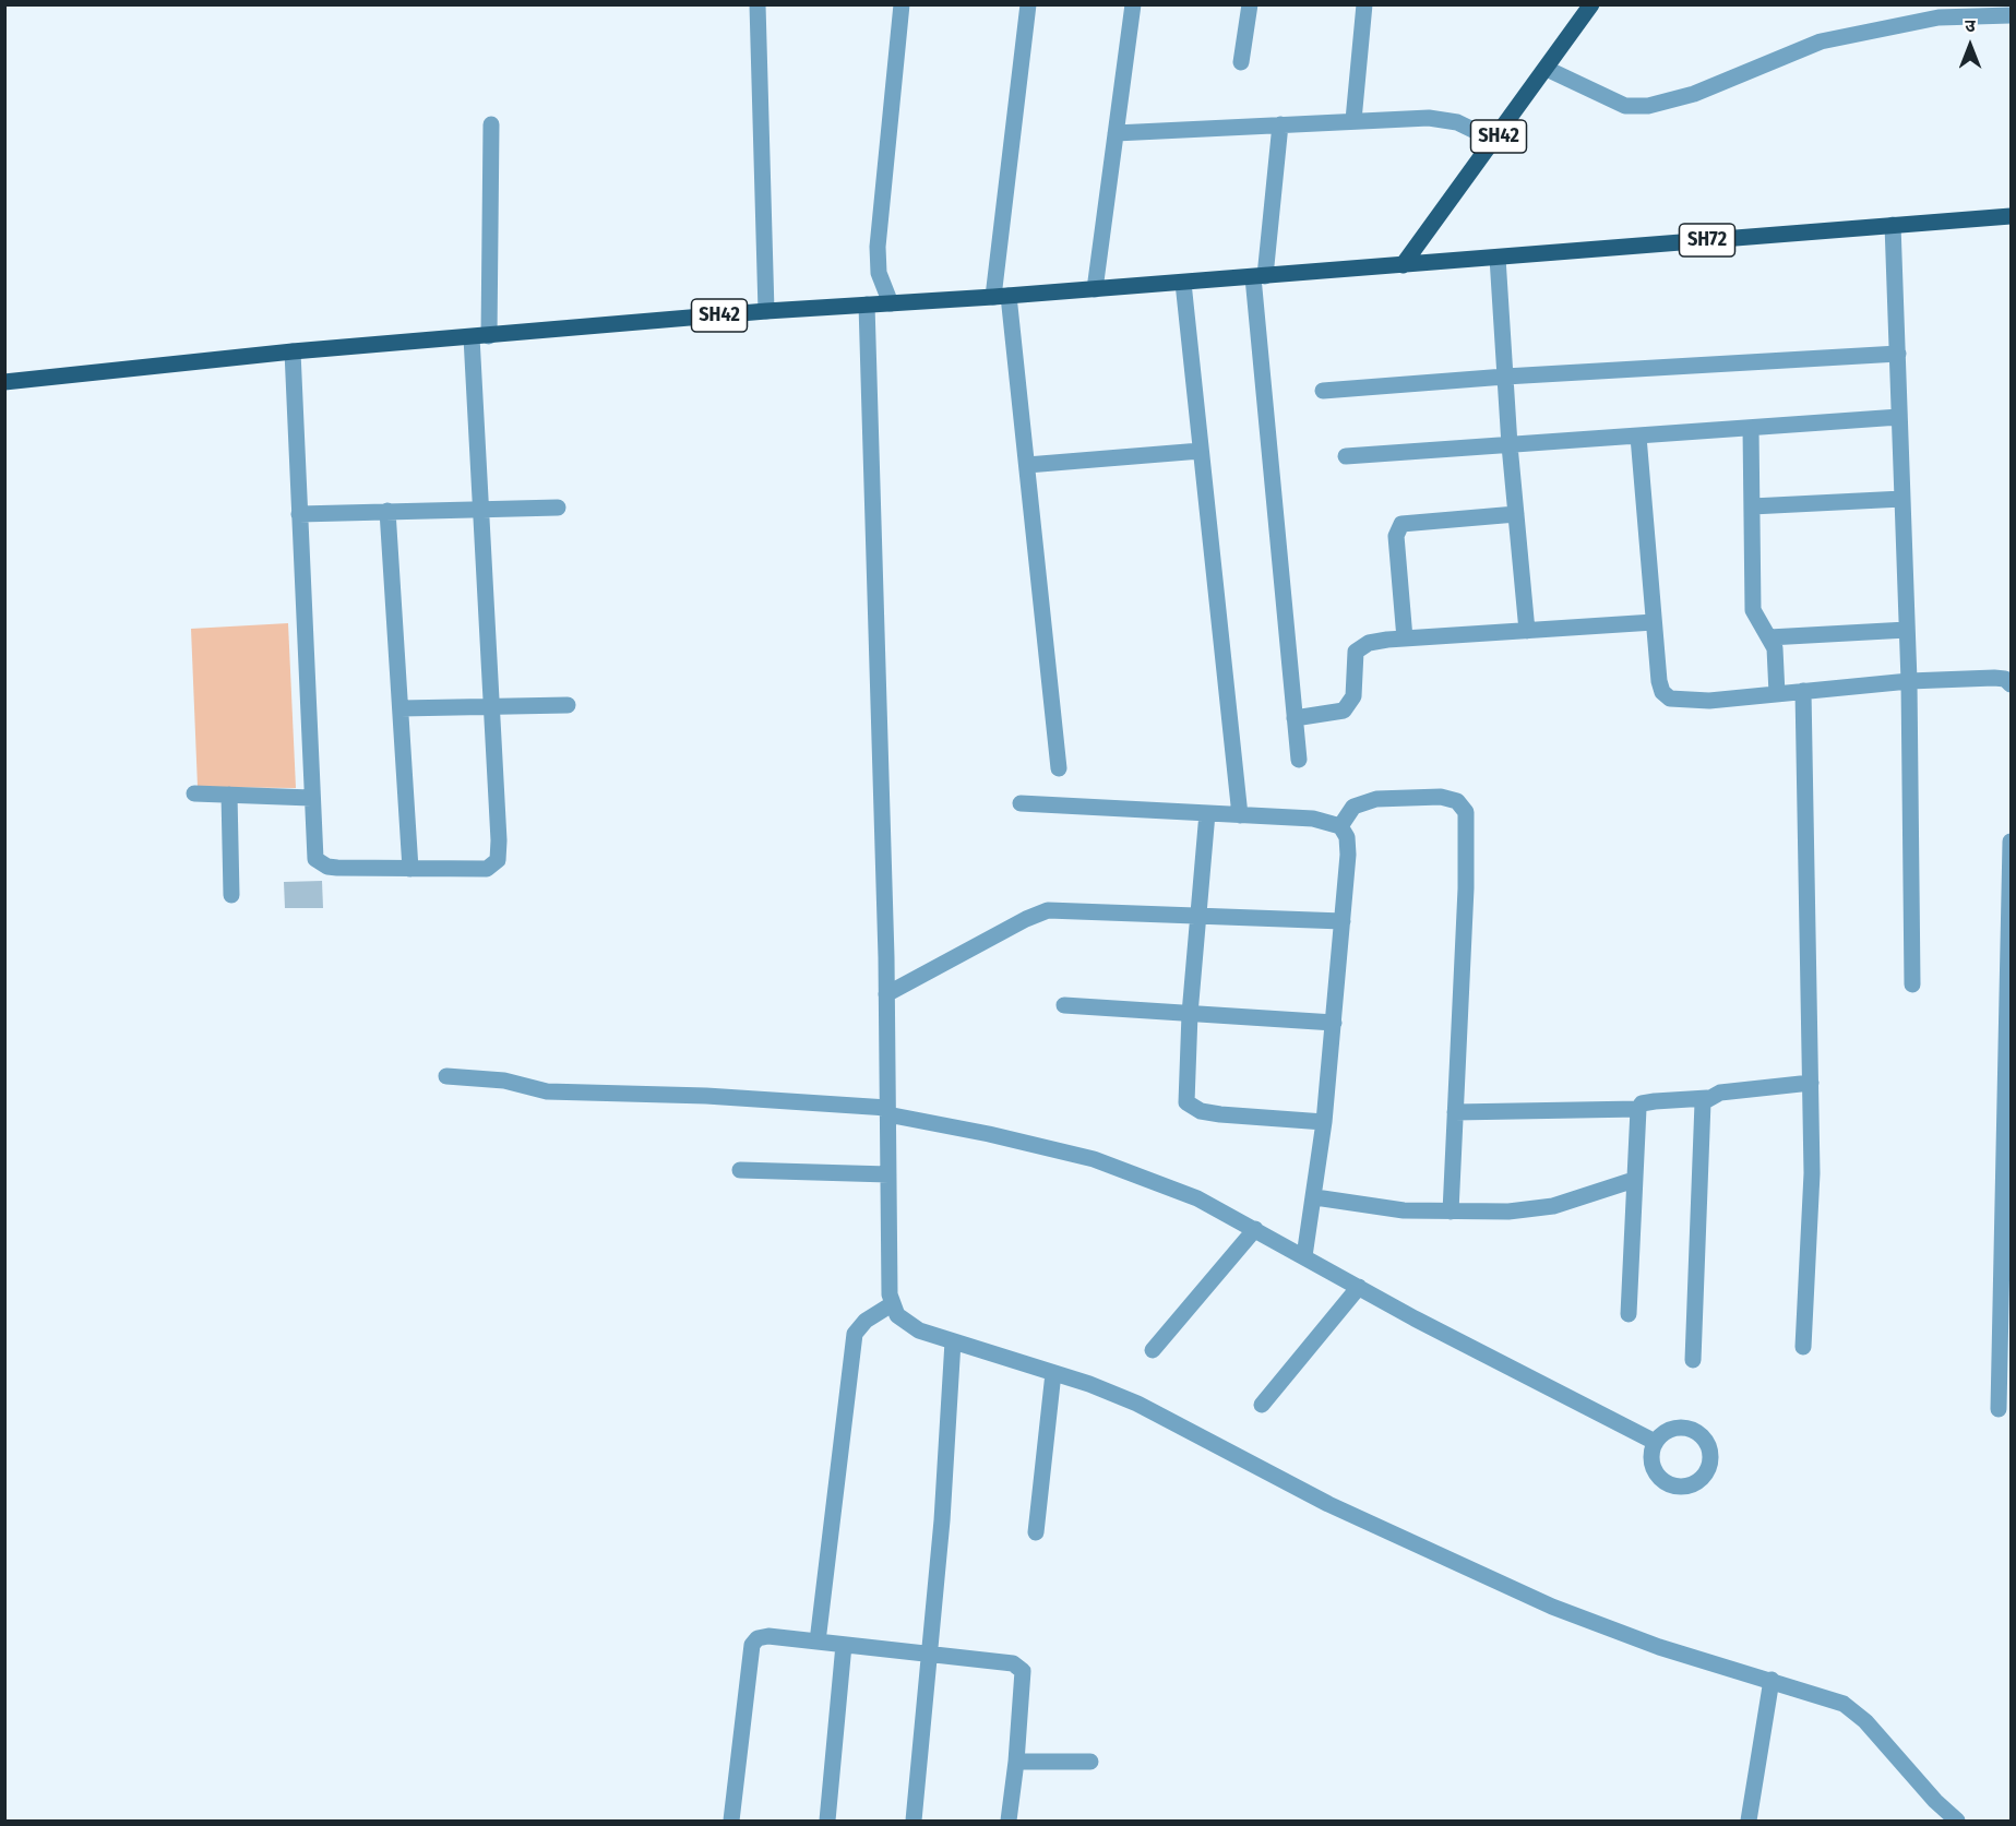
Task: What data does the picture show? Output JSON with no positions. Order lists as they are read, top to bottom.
{
  "streets": {
    "main road": ["SH42", "SH72"]
  },
  "crossings": [
    ["SH42", "SH72"]
  ],
  "north": "top"
}
